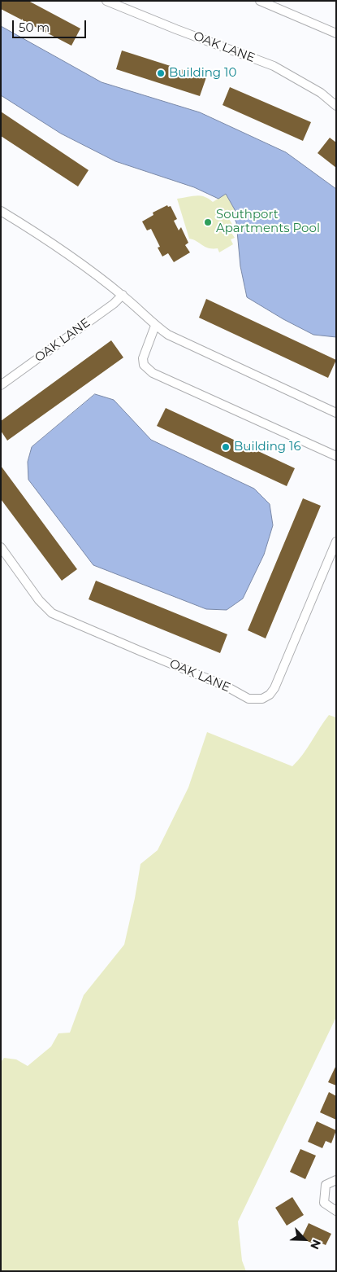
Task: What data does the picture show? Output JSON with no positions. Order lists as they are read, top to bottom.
{
  "streets": {
    "street": ["OAK LANE"]
  },
  "places": ["Building 10", "Southport Apartments Pool", "Building 16"],
  "scale_bar": "50 m",
  "north": "bottom right"
}
